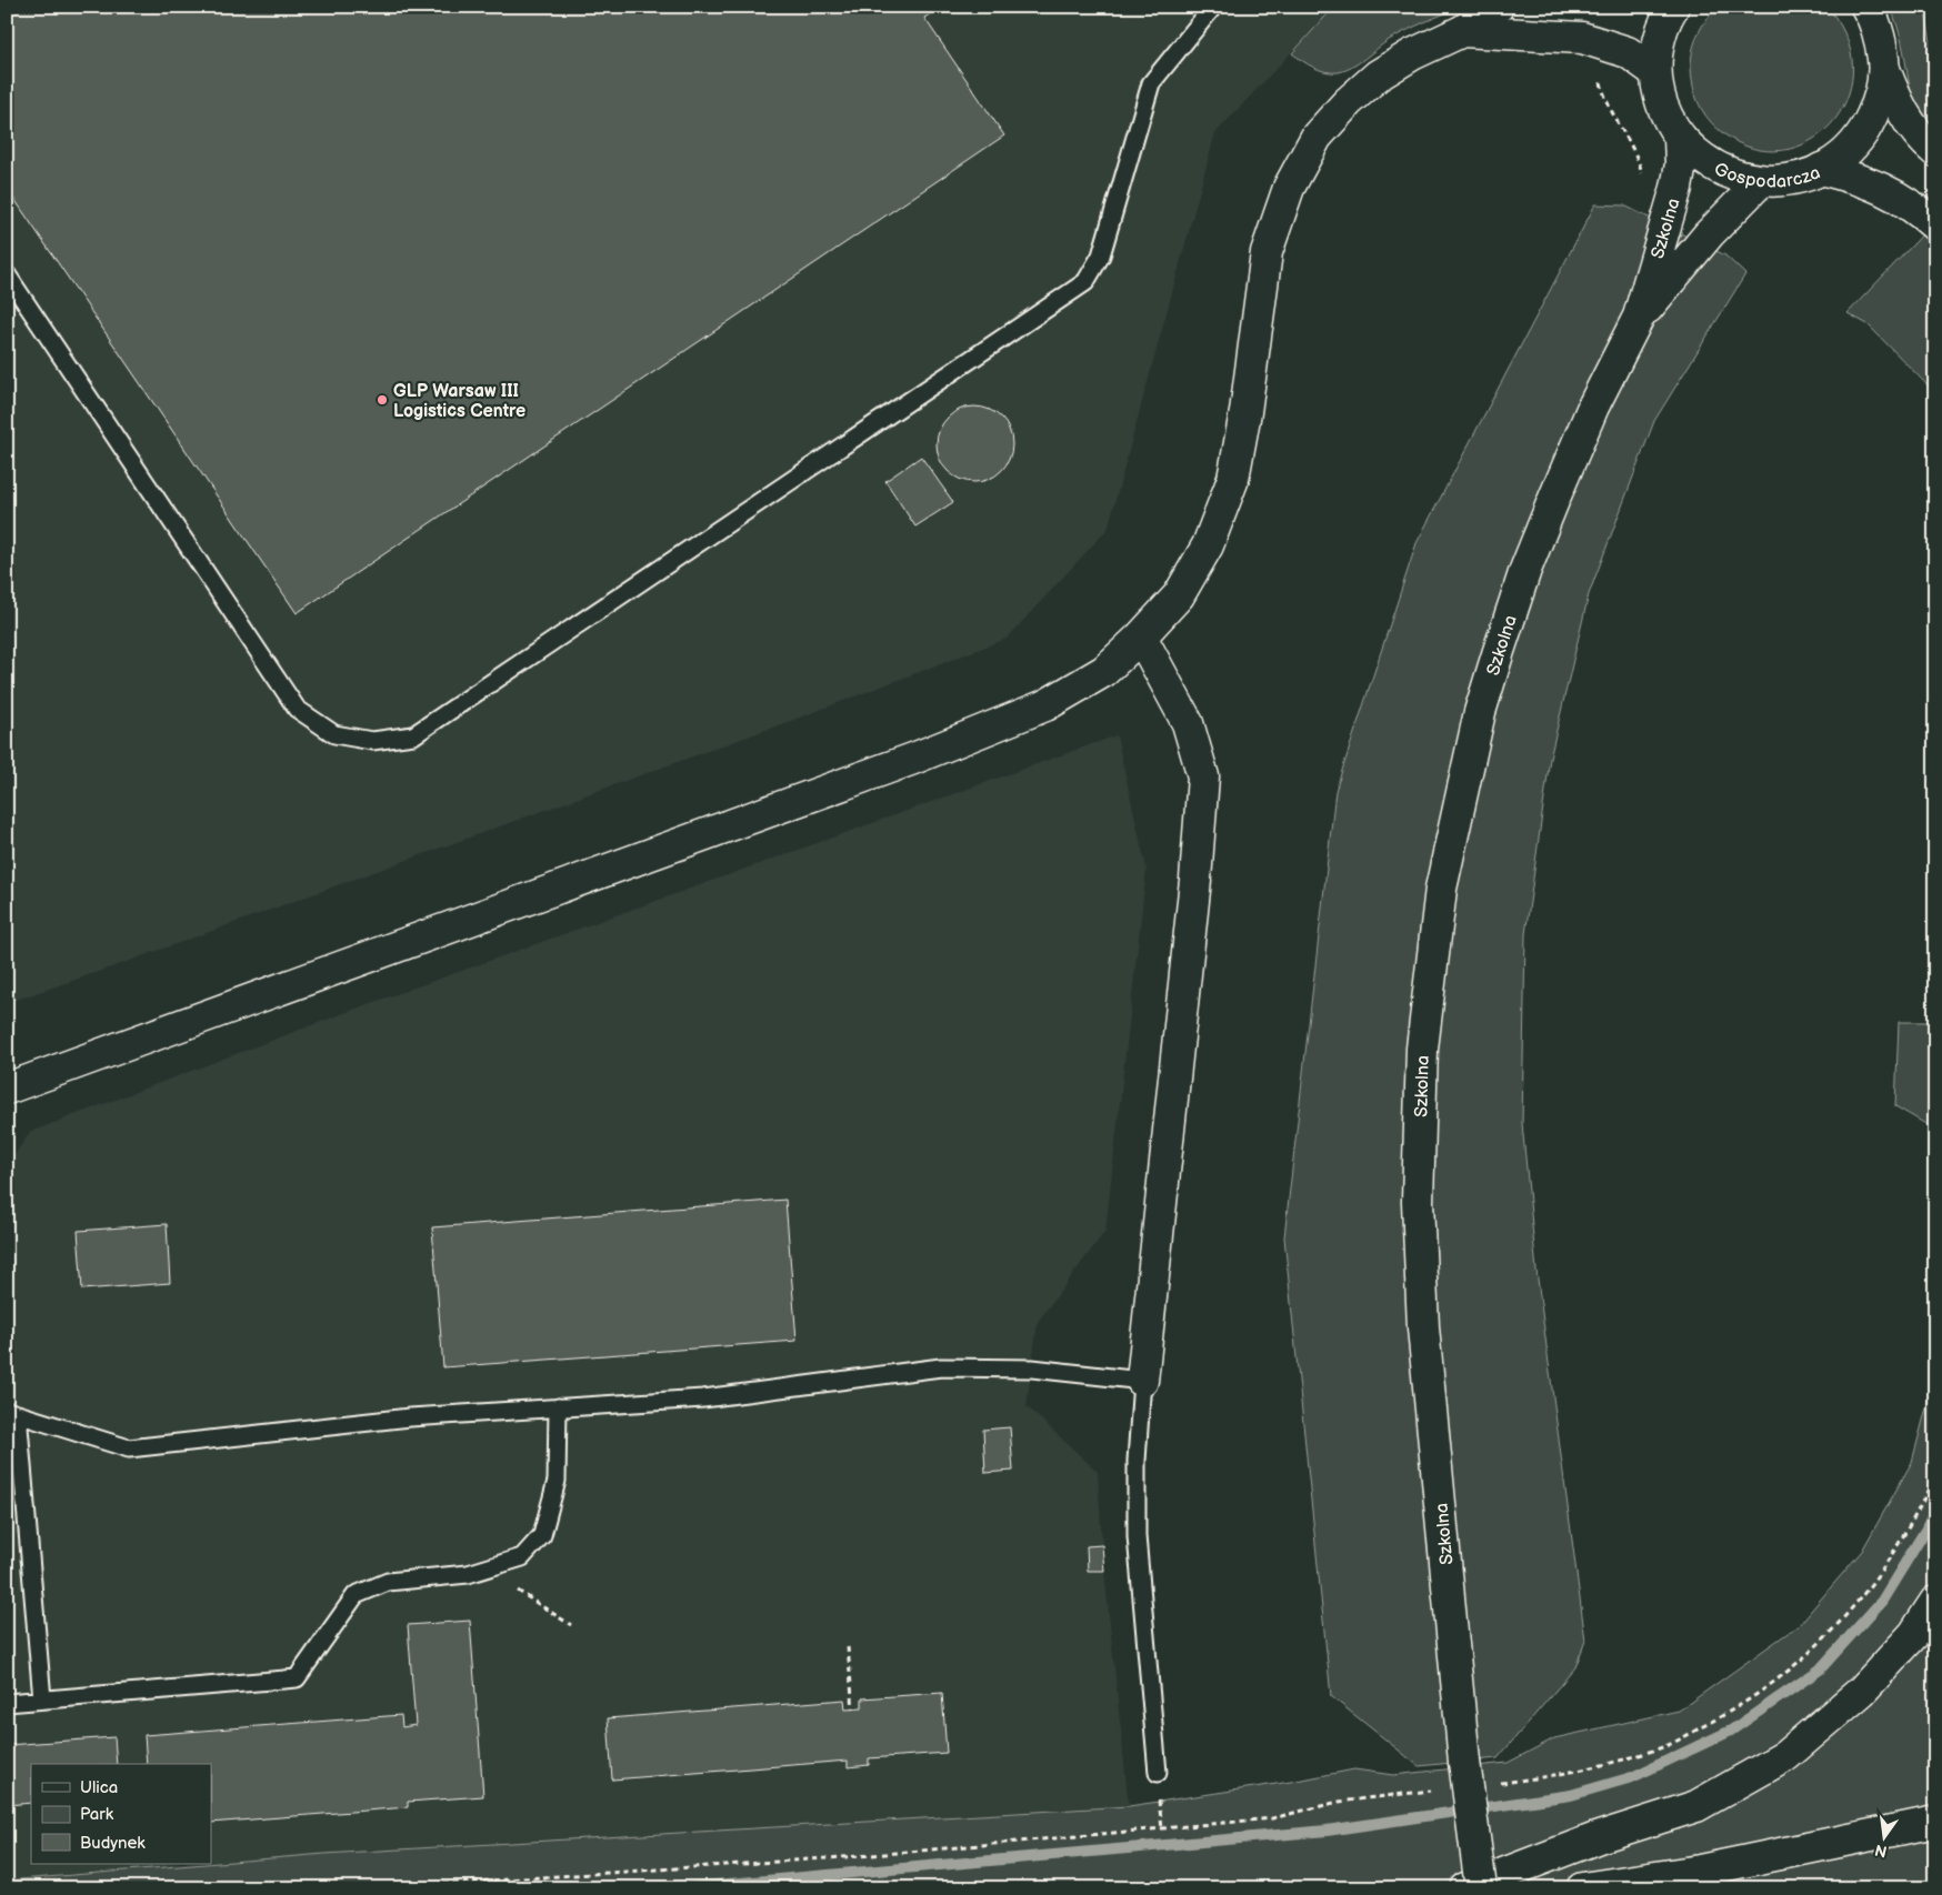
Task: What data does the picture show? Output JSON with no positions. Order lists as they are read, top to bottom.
{
  "streets": {
    "main road": ["Gospodarcza", "Szkolna"]
  },
  "crossings": [
    ["Gospodarcza", "Szkolna"]
  ],
  "places": ["GLP Warsaw III Logistics Centre"],
  "legend": ["Ulica", "Park", "Budynek"],
  "north": "bottom"
}
